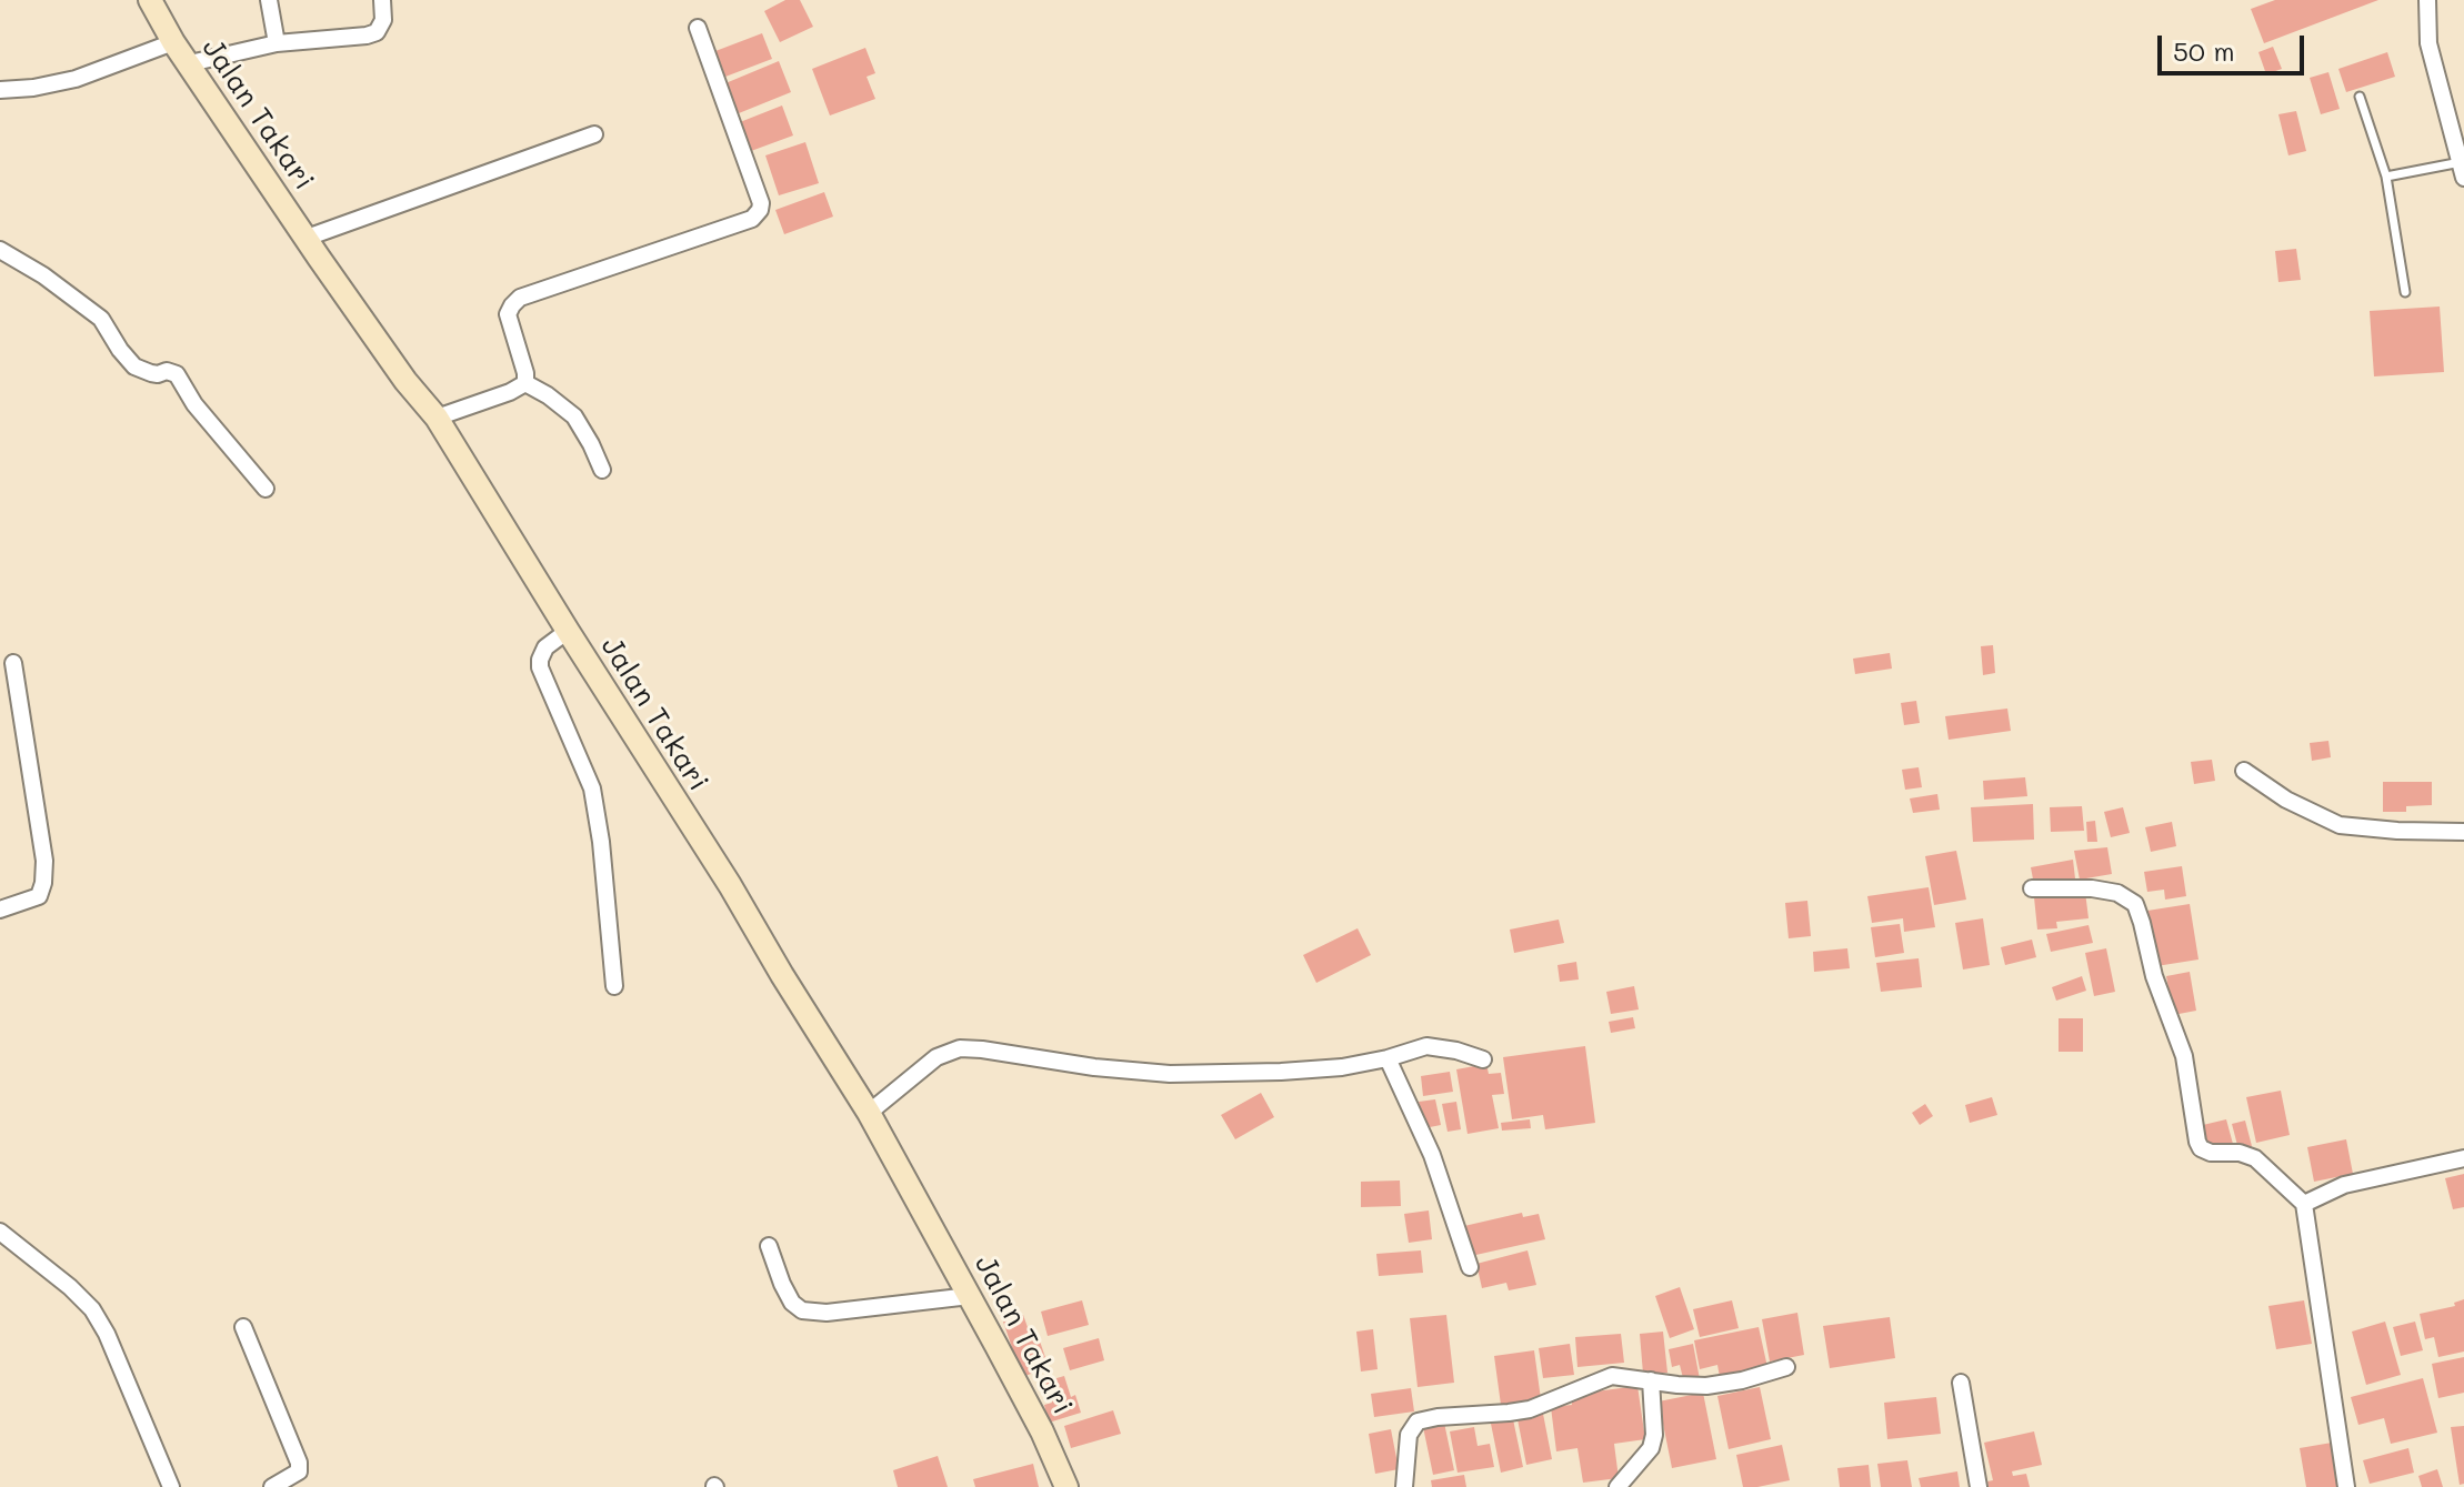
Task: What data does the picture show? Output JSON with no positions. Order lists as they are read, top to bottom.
{
  "streets": {
    "street": ["Jalan Takari"]
  },
  "scale_bar": "50 m"
}
